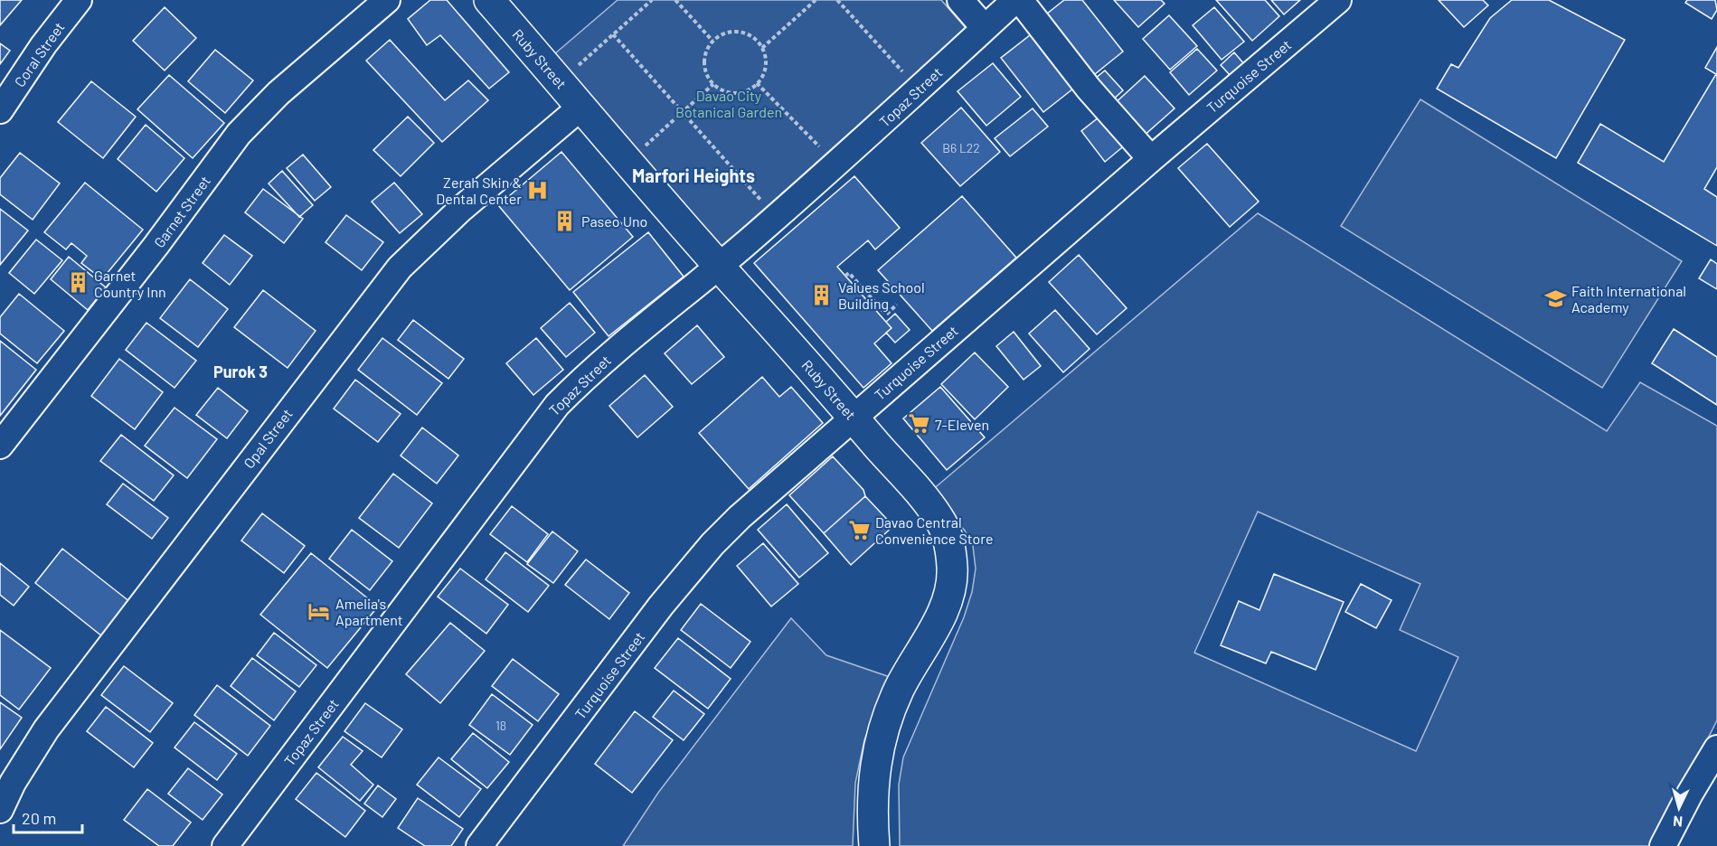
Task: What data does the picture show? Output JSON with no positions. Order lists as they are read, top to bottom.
{
  "streets": {
    "main road": ["Ruby Street"],
    "street": [
      "Coral Street",
      "Turquoise Street",
      "Topaz Street",
      "Garnet Street",
      "Opal Street"
    ]
  },
  "crossings": [
    ["Ruby Street", "Turquoise Street"],
    ["Ruby Street", "Topaz Street"],
    ["Ruby Street", "Opal Street"]
  ],
  "districts": ["Marfori Heights", "Purok 3"],
  "parks": ["Davao City Botanical Garden"],
  "places": {
    "hospital": ["Zerah Skin & Dental Center"],
    "building": ["Paseo Uno", "Garnet Country Inn", "Values School Building"],
    "school or university": ["Faith International Academy"],
    "supermarket": ["7-Eleven", "Davao Central Convenience Store"],
    "hotel": ["Amelia's Apartment"]
  },
  "house_numbers": ["B6 L22", "18"],
  "scale_bar": "20 m",
  "north": "bottom"
}
